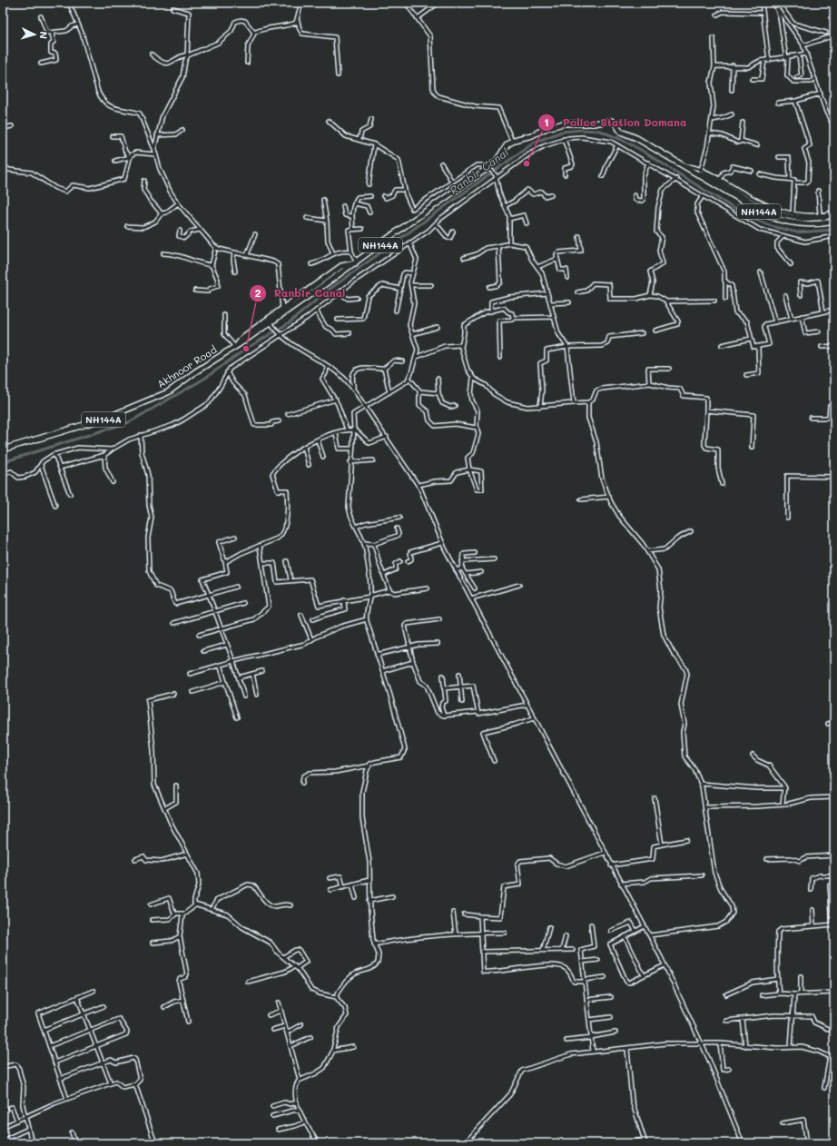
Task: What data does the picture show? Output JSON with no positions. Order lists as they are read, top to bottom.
{
  "streets": {
    "highway": ["NH144A", "Akhnoor Road"]
  },
  "crossings": [
    ["NH144A", "Akhnoor Road"]
  ],
  "water": ["Ranbir Canal"],
  "places": ["Police Station Domana", "Ranbir Canal"],
  "north": "right"
}
